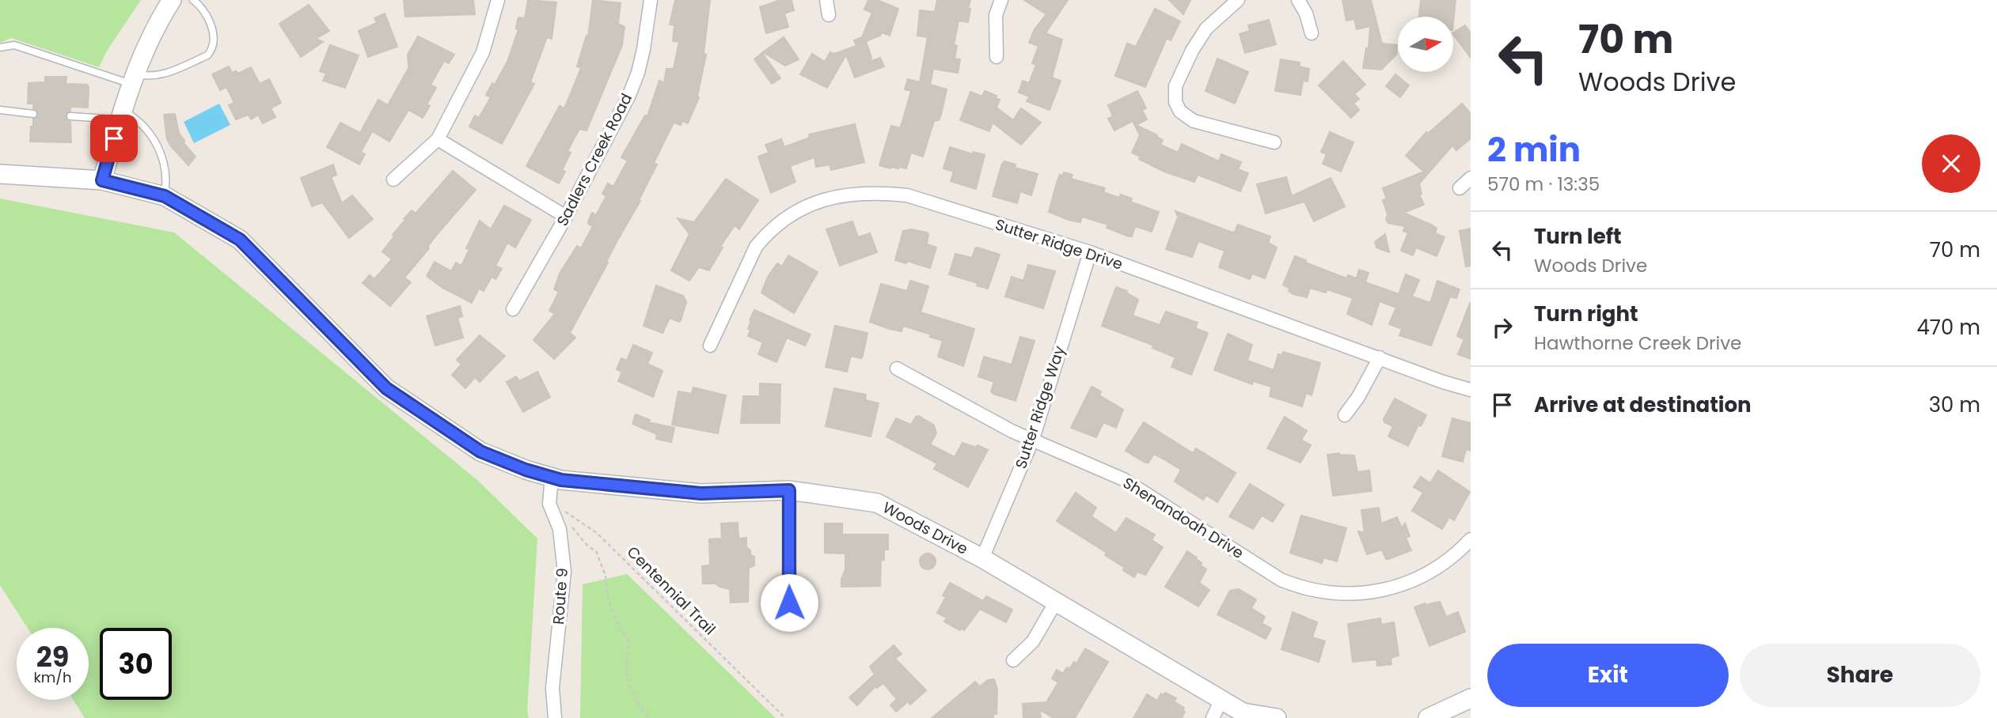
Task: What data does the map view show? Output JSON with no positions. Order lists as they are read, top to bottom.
{
  "streets": {
    "street": [
      "Sadlers Creek Road",
      "Sutter Ridge Drive",
      "Sutter Ridge Way",
      "Shenandoah Drive",
      "Woods Drive",
      "Route 9"
    ],
    "path": ["Centennial Trail"]
  },
  "crossings": [
    ["Sutter Ridge Drive", "Sutter Ridge Way"],
    ["Sutter Ridge Way", "Shenandoah Drive"],
    ["Sutter Ridge Way", "Woods Drive"],
    ["Woods Drive", "Route 9"]
  ],
  "north": "right",
  "page": {
    "turn": ["70 m", "Woods Drive"],
    "heading": ["2 min", "570 m · 13:35"],
    "list": [
      {
        "name": "Turn left",
        "note": "Woods Drive",
        "value": "70 m"
      },
      {
        "name": "Turn right",
        "note": "Hawthorne Creek Drive",
        "value": "470 m"
      },
      {
        "name": "Arrive at destination",
        "value": "30 m"
      }
    ],
    "speed": "29 km/h",
    "limit": "30",
    "buttons": ["Exit", "Share"]
  }
}
